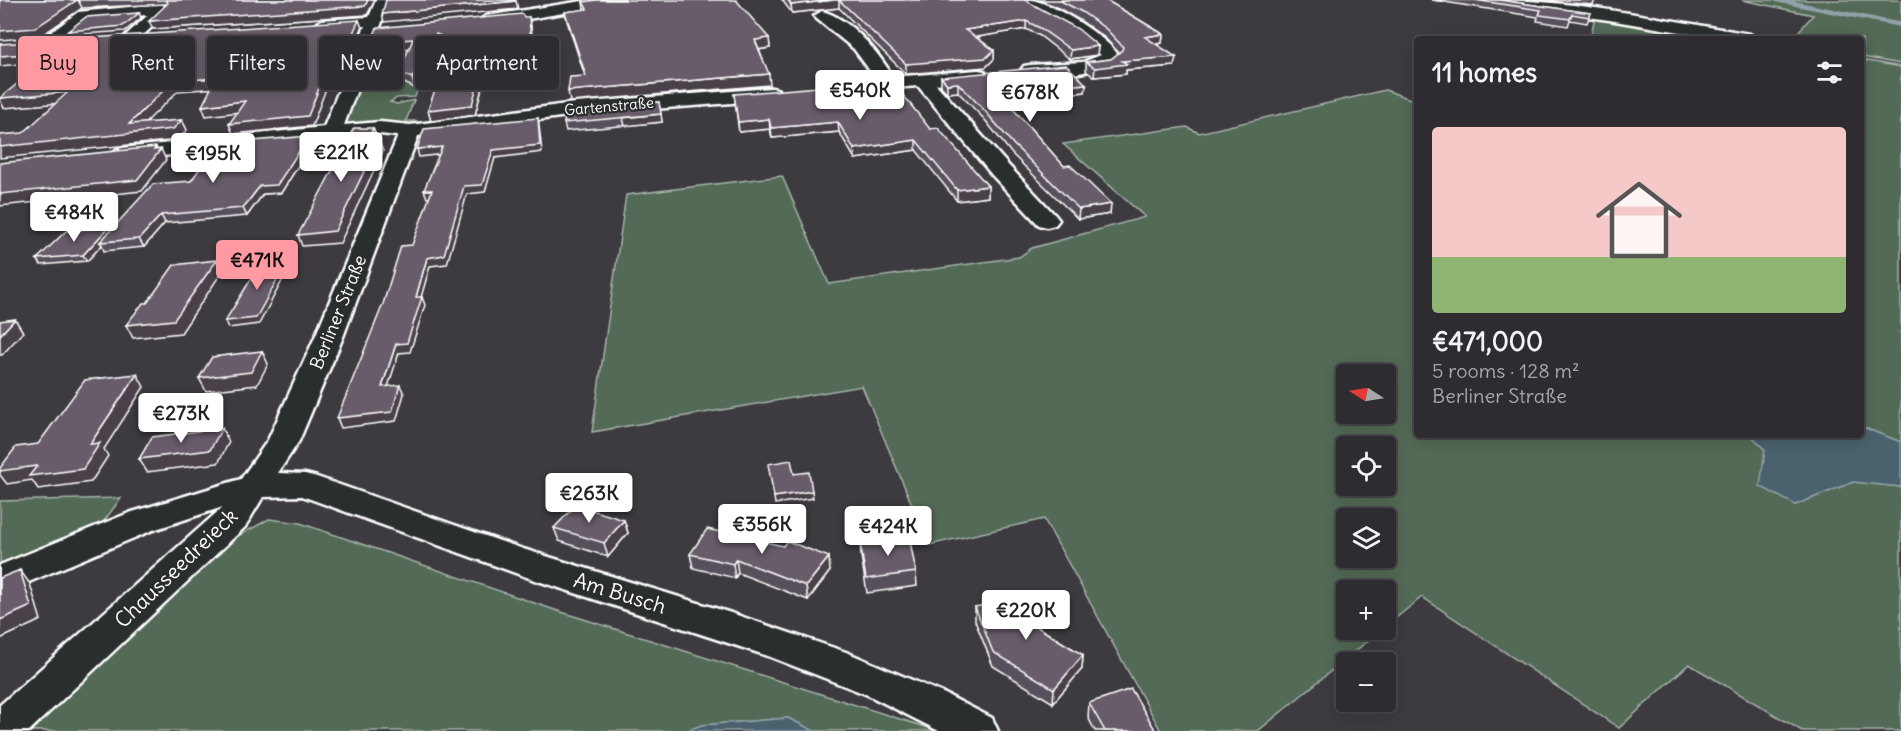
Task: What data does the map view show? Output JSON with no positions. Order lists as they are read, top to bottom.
{
  "streets": {
    "street": [
      "Gartenstraße",
      "Berliner Straße",
      "Chausseedreieck",
      "Am Busch"
    ]
  },
  "crossings": [
    ["Gartenstraße", "Berliner Straße"],
    ["Berliner Straße", "Chausseedreieck"],
    ["Berliner Straße", "Am Busch"],
    ["Chausseedreieck", "Am Busch"]
  ],
  "north": "left",
  "page": {
    "chip": [
      "Buy",
      "Rent",
      "Filters",
      "New",
      "Apartment"
    ],
    "heading": "11 homes",
    "price": [
      "€540K",
      "€678K",
      "€221K",
      "€195K",
      "€484K",
      "€471K",
      "€273K",
      "€263K",
      "€356K",
      "€424K",
      "€220K"
    ],
    "list": [
      {
        "name": "€471,000",
        "note": "5 rooms · 128 m² · Berliner Straße"
      }
    ],
    "map_buttons": ["+", "−"]
  }
}
